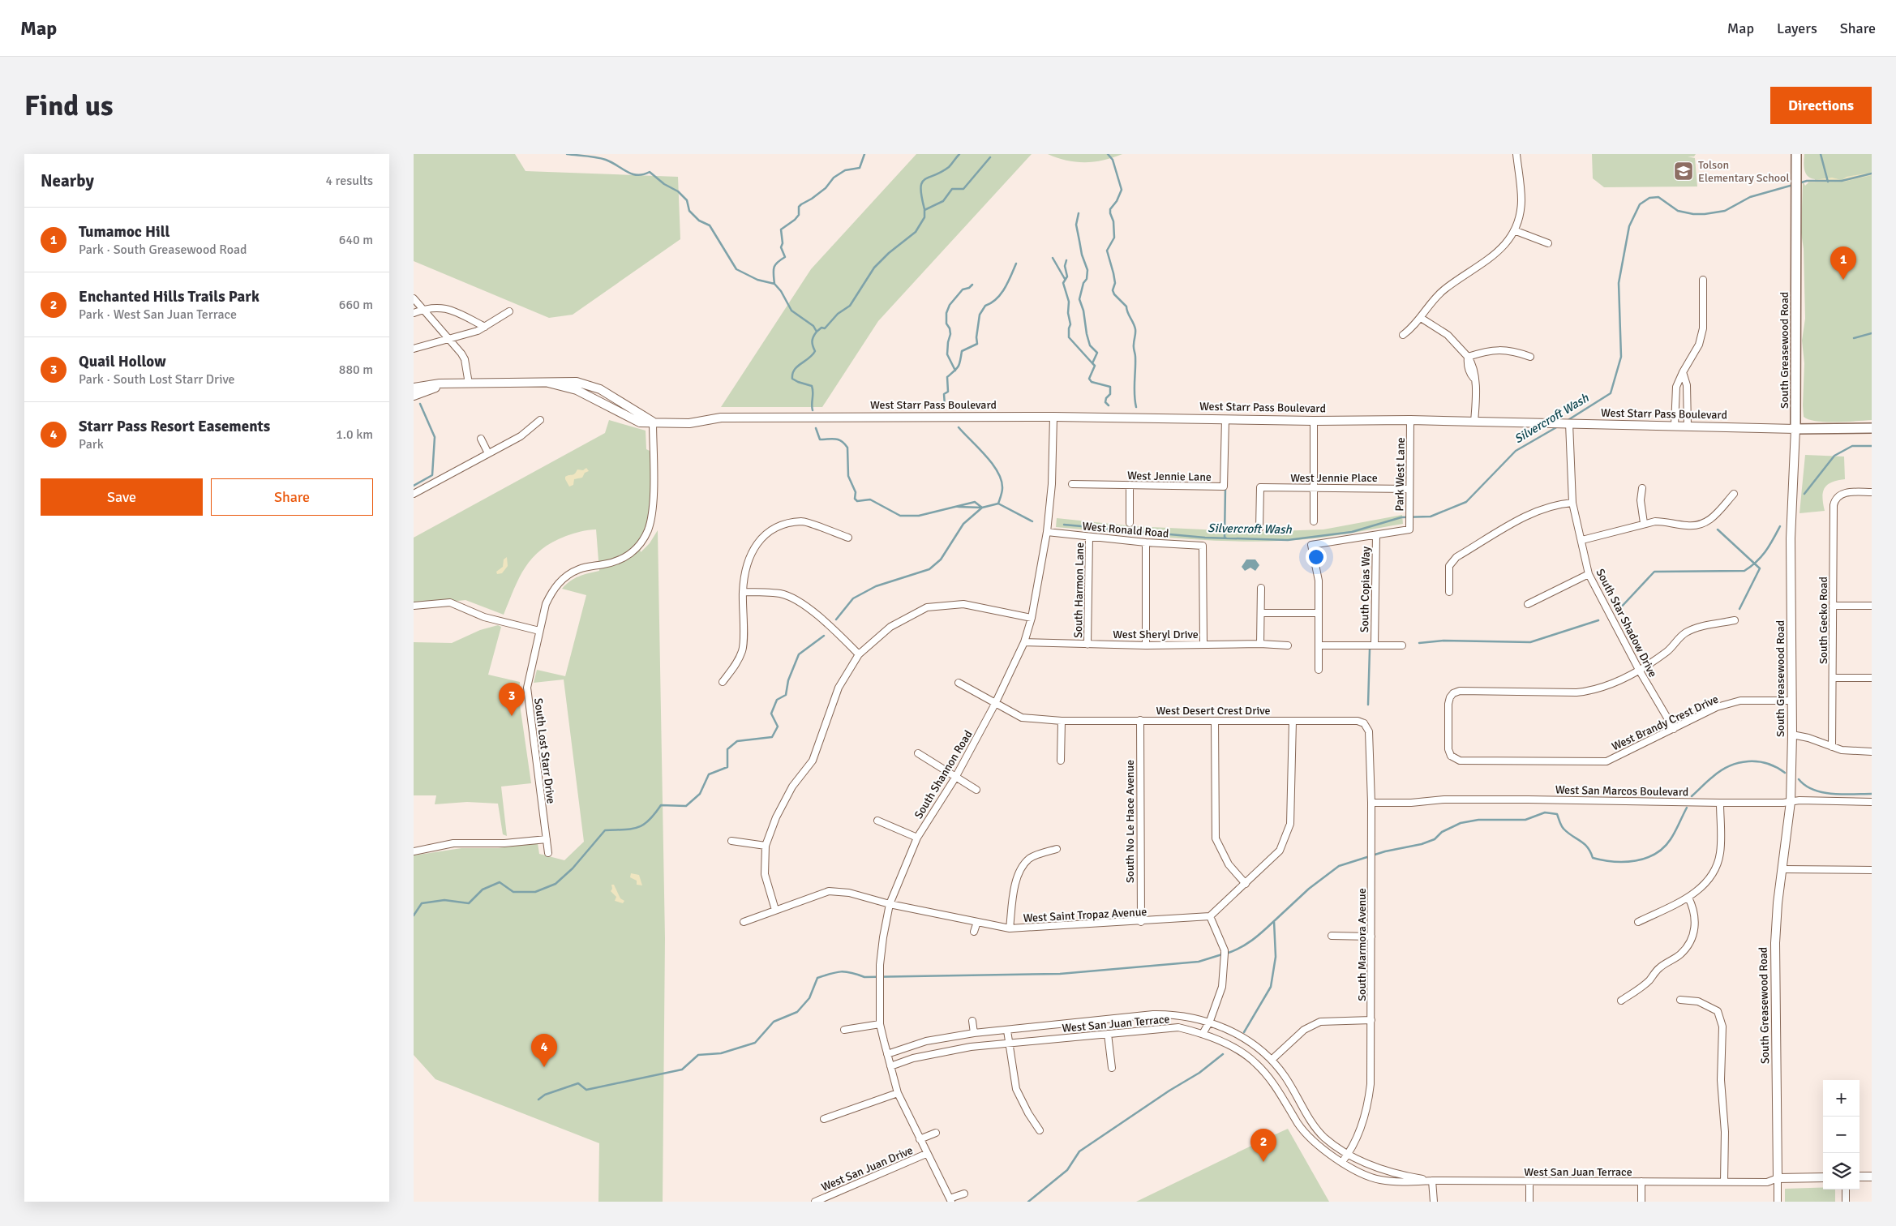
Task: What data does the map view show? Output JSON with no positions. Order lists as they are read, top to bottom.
{
  "streets": {
    "main road": ["South Greasewood Road", "West Starr Pass Boulevard"],
    "street": [
      "Park West Lane",
      "West Jennie Lane",
      "West Jennie Place",
      "West Ronald Road",
      "South Copias Way",
      "South Harmon Lane",
      "South Gecko Road",
      "South Star Shadow Drive",
      "West Sheryl Drive",
      "West Desert Crest Drive",
      "West Brandy Crest Drive",
      "South Lost Starr Drive",
      "South Shannon Road",
      "West San Marcos Boulevard",
      "South No Le Hace Avenue",
      "West Saint Tropaz Avenue",
      "South Marmora Avenue",
      "West San Juan Terrace",
      "West San Juan Drive"
    ]
  },
  "crossings": [
    ["South Greasewood Road", "West Starr Pass Boulevard"],
    ["South Greasewood Road", "West Brandy Crest Drive"],
    ["South Greasewood Road", "West San Marcos Boulevard"],
    ["South Greasewood Road", "West San Juan Terrace"],
    ["West Starr Pass Boulevard", "Park West Lane"],
    ["West Starr Pass Boulevard", "West Jennie Lane"],
    ["West Starr Pass Boulevard", "South Star Shadow Drive"],
    ["West Starr Pass Boulevard", "South Lost Starr Drive"],
    ["West Starr Pass Boulevard", "South Shannon Road"],
    ["Park West Lane", "West Jennie Place"],
    ["Park West Lane", "South Copias Way"],
    ["West Ronald Road", "South Harmon Lane"],
    ["West Ronald Road", "West Sheryl Drive"],
    ["West Ronald Road", "South Shannon Road"],
    ["South Harmon Lane", "West Sheryl Drive"],
    ["South Star Shadow Drive", "West Brandy Crest Drive"],
    ["West Sheryl Drive", "South Shannon Road"],
    ["West Desert Crest Drive", "South Shannon Road"],
    ["West Desert Crest Drive", "South No Le Hace Avenue"],
    ["West Desert Crest Drive", "South Marmora Avenue"],
    ["South Shannon Road", "West Saint Tropaz Avenue"],
    ["South Shannon Road", "West San Juan Terrace"],
    ["South Shannon Road", "West San Juan Drive"],
    ["West San Marcos Boulevard", "South Marmora Avenue"],
    ["South No Le Hace Avenue", "West Saint Tropaz Avenue"],
    ["South Marmora Avenue", "West San Juan Terrace"]
  ],
  "water": ["Silvercroft Wash"],
  "places": {
    "school or university": ["Tolson Elementary School"]
  },
  "page": {
    "header": "Map",
    "nav": ["Map", "Layers", "Share"],
    "buttons": [
      "Directions",
      ["Save", "Share"]
    ],
    "title": "Find us",
    "heading": ["Nearby", "4 results"],
    "list": [
      {
        "mark": "1",
        "name": "Tumamoc Hill",
        "note": "Park · South Greasewood Road",
        "value": "640 m"
      },
      {
        "mark": "2",
        "name": "Enchanted Hills Trails Park",
        "note": "Park · West San Juan Terrace",
        "value": "660 m"
      },
      {
        "mark": "3",
        "name": "Quail Hollow",
        "note": "Park · South Lost Starr Drive",
        "value": "880 m"
      },
      {
        "mark": "4",
        "name": "Starr Pass Resort Easements",
        "note": "Park",
        "value": "1.0 km"
      }
    ],
    "pins": [
      "1",
      "3",
      "4",
      "2"
    ],
    "map_buttons": ["+", "−"]
  }
}
